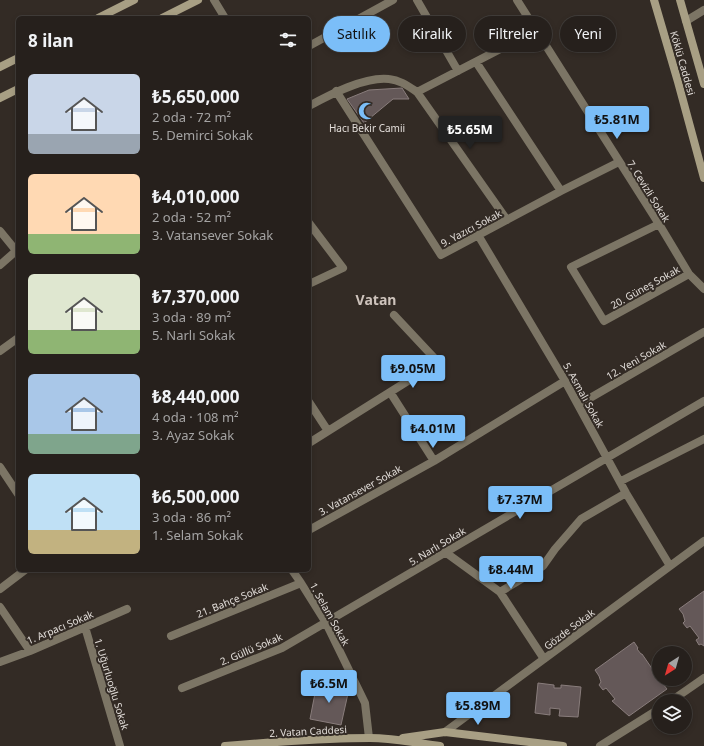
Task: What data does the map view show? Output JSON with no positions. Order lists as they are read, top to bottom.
{
  "streets": {
    "main road": ["Köklü Caddesi", "2. Vatan Caddesi"],
    "street": [
      "7. Cevizli Sokak",
      "9. Yazıcı Sokak",
      "20. Güneş Sokak",
      "12. Yeni Sokak",
      "5. Asmalı Sokak",
      "3. Vatansever Sokak",
      "5. Narlı Sokak",
      "21. Bahçe Sokak",
      "1. Selam Sokak",
      "1. Arpacı Sokak",
      "Gözde Sokak",
      "2. Güllü Sokak",
      "1. Uğurluoğlu Sokak"
    ]
  },
  "crossings": [
    ["7. Cevizli Sokak", "9. Yazıcı Sokak"],
    ["7. Cevizli Sokak", "20. Güneş Sokak"],
    ["9. Yazıcı Sokak", "5. Asmalı Sokak"],
    ["12. Yeni Sokak", "5. Asmalı Sokak"],
    ["5. Asmalı Sokak", "3. Vatansever Sokak"],
    ["5. Asmalı Sokak", "5. Narlı Sokak"],
    ["5. Asmalı Sokak", "Gözde Sokak"],
    ["5. Narlı Sokak", "1. Selam Sokak"],
    ["5. Narlı Sokak", "2. Güllü Sokak"],
    ["21. Bahçe Sokak", "1. Selam Sokak"],
    ["1. Selam Sokak", "2. Güllü Sokak"],
    ["1. Selam Sokak", "2. Vatan Caddesi"],
    ["1. Arpacı Sokak", "1. Uğurluoğlu Sokak"],
    ["Gözde Sokak", "2. Vatan Caddesi"]
  ],
  "districts": ["Vatan"],
  "places": {
    "mosque": ["Hacı Bekir Camii"]
  },
  "north": "bottom left",
  "page": {
    "chip": [
      "Satılık",
      "Kiralık",
      "Filtreler",
      "Yeni"
    ],
    "heading": "8 ilan",
    "list": [
      {
        "name": "₺5,650,000",
        "note": "2 oda · 72 m² · 5. Demirci Sokak"
      },
      {
        "name": "₺4,010,000",
        "note": "2 oda · 52 m² · 3. Vatansever Sokak"
      },
      {
        "name": "₺7,370,000",
        "note": "3 oda · 89 m² · 5. Narlı Sokak"
      },
      {
        "name": "₺8,440,000",
        "note": "4 oda · 108 m² · 3. Ayaz Sokak"
      },
      {
        "name": "₺6,500,000",
        "note": "3 oda · 86 m² · 1. Selam Sokak"
      }
    ],
    "price": [
      "₺5.81M",
      "₺5.65M",
      "₺9.05M",
      "₺4.01M",
      "₺7.37M",
      "₺8.44M",
      "₺6.5M",
      "₺5.89M"
    ]
  }
}
